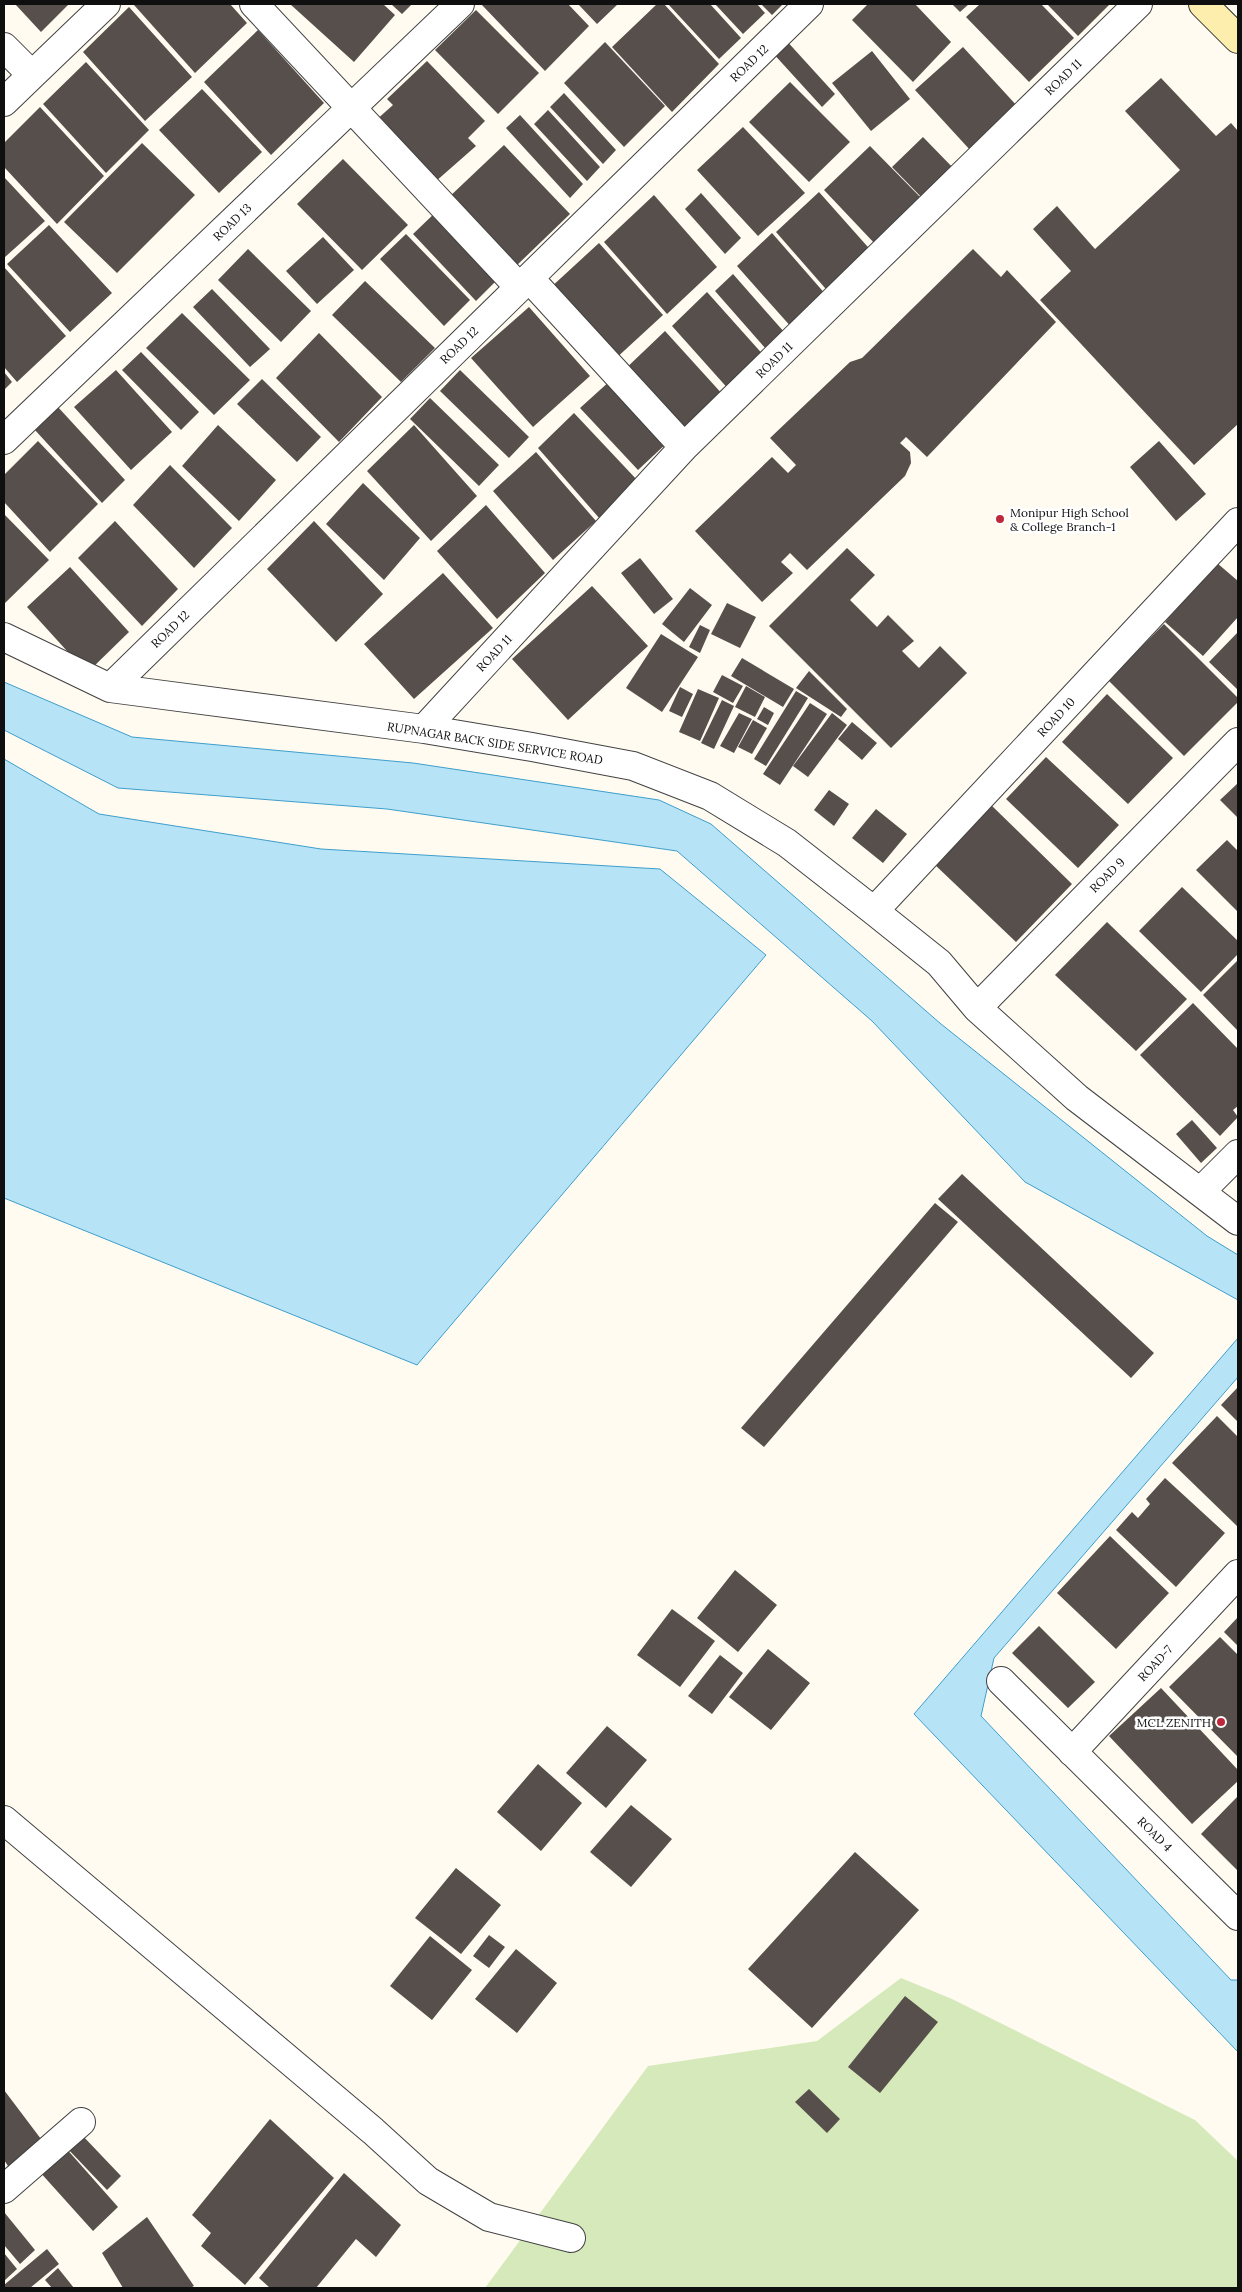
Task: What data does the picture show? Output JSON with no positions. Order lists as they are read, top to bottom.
{
  "streets": {
    "street": [
      "ROAD 12",
      "ROAD 11",
      "ROAD 13",
      "ROAD 10",
      "RUPNAGAR BACK SIDE SERVICE ROAD",
      "ROAD 9",
      "ROAD-7",
      "ROAD 4"
    ]
  },
  "crossings": [
    ["ROAD 12", "RUPNAGAR BACK SIDE SERVICE ROAD"],
    ["ROAD 11", "RUPNAGAR BACK SIDE SERVICE ROAD"],
    ["ROAD 10", "RUPNAGAR BACK SIDE SERVICE ROAD"],
    ["RUPNAGAR BACK SIDE SERVICE ROAD", "ROAD 9"],
    ["ROAD-7", "ROAD 4"]
  ],
  "places": ["Monipur High School & College Branch-1", "MCL ZENITH"]
}
